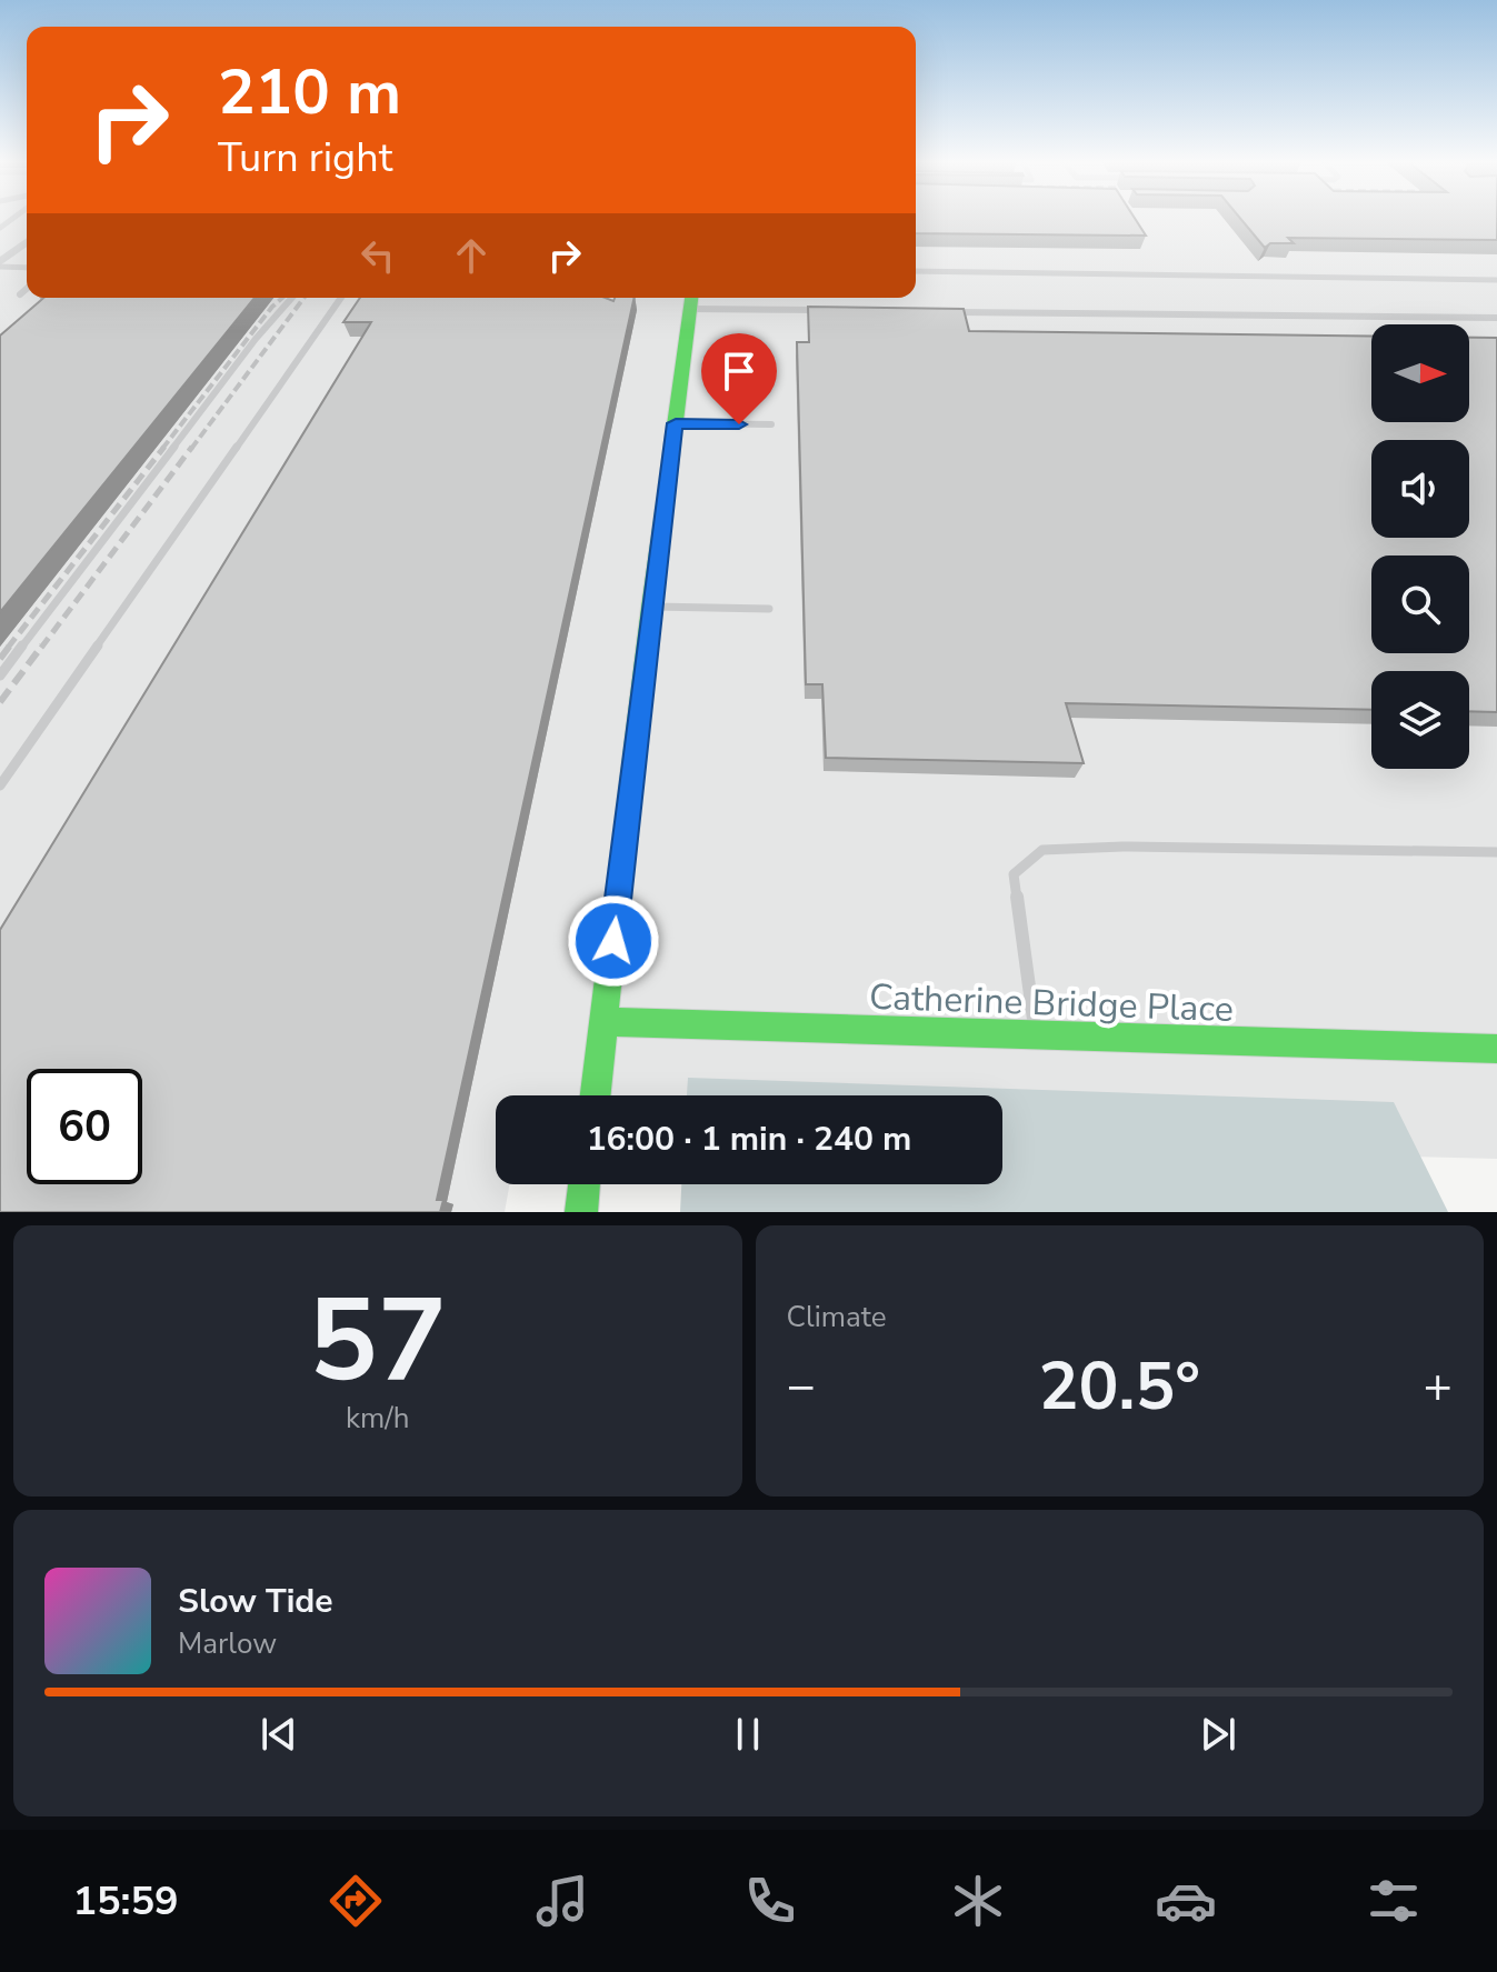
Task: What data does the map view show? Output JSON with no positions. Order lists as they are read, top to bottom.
{
  "streets": {
    "main road": ["Catherine Bridge Place"]
  },
  "north": "right",
  "page": {
    "turn": ["210 m", "Turn right"],
    "limit": "60",
    "trip": "16:00 · 1 min · 240 m",
    "tile": [
      ["57", "km/h"],
      "Climate"
    ],
    "heat": ["−", "20.5°", "+"],
    "song": ["Slow Tide", "Marlow"],
    "tabs": "15:59"
  }
}
